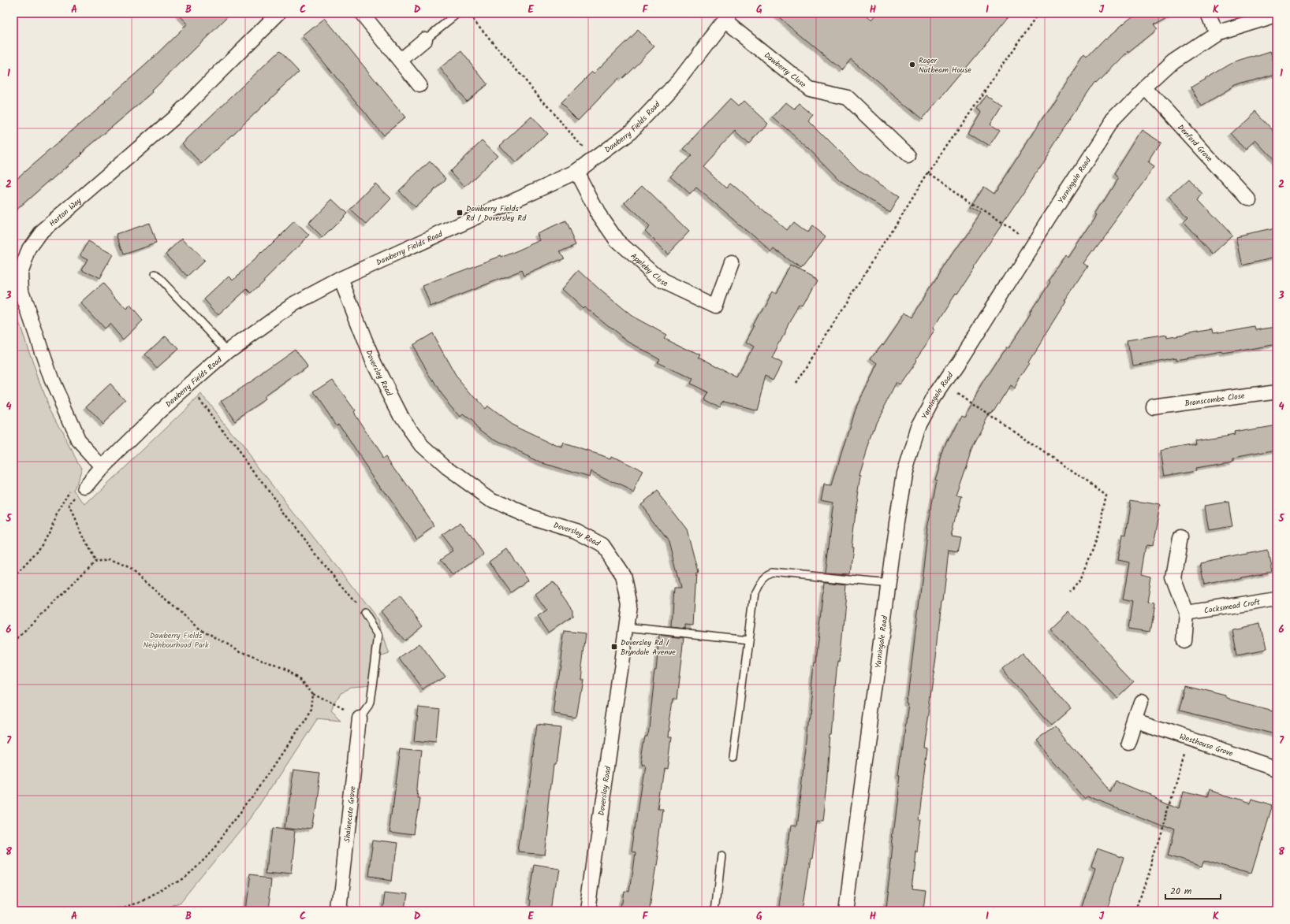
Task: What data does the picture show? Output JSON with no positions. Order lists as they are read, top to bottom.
{
  "streets": {
    "street": [
      "Dawberry Close",
      "Dawberry Fields Road",
      "Denford Grove",
      "Yarningale Road",
      "Harton Way",
      "Appleby Close",
      "Doversley Road",
      "Branscombe Close",
      "Cocksmead Croft",
      "Westhouse Grove",
      "Shalnecote Grove"
    ]
  },
  "crossings": [
    ["Dawberry Close", "Dawberry Fields Road"],
    ["Dawberry Fields Road", "Harton Way"],
    ["Dawberry Fields Road", "Appleby Close"],
    ["Dawberry Fields Road", "Doversley Road"],
    ["Denford Grove", "Yarningale Road"]
  ],
  "parks": ["Dawberry Fields Neighbourhood Park"],
  "places": {
    "other": ["Roger Nutbeam House"],
    "transit": ["Dawberry Fields Rd / Doversley Rd", "Doversley Rd / Bryndale Avenue"]
  },
  "scale_bar": "20 m",
  "grid": {
    "columns": [
      "A",
      "B",
      "C",
      "D",
      "E",
      "F",
      "G",
      "H",
      "I",
      "J",
      "K"
    ],
    "rows": [
      "1",
      "2",
      "3",
      "4",
      "5",
      "6",
      "7",
      "8"
    ]
  }
}
